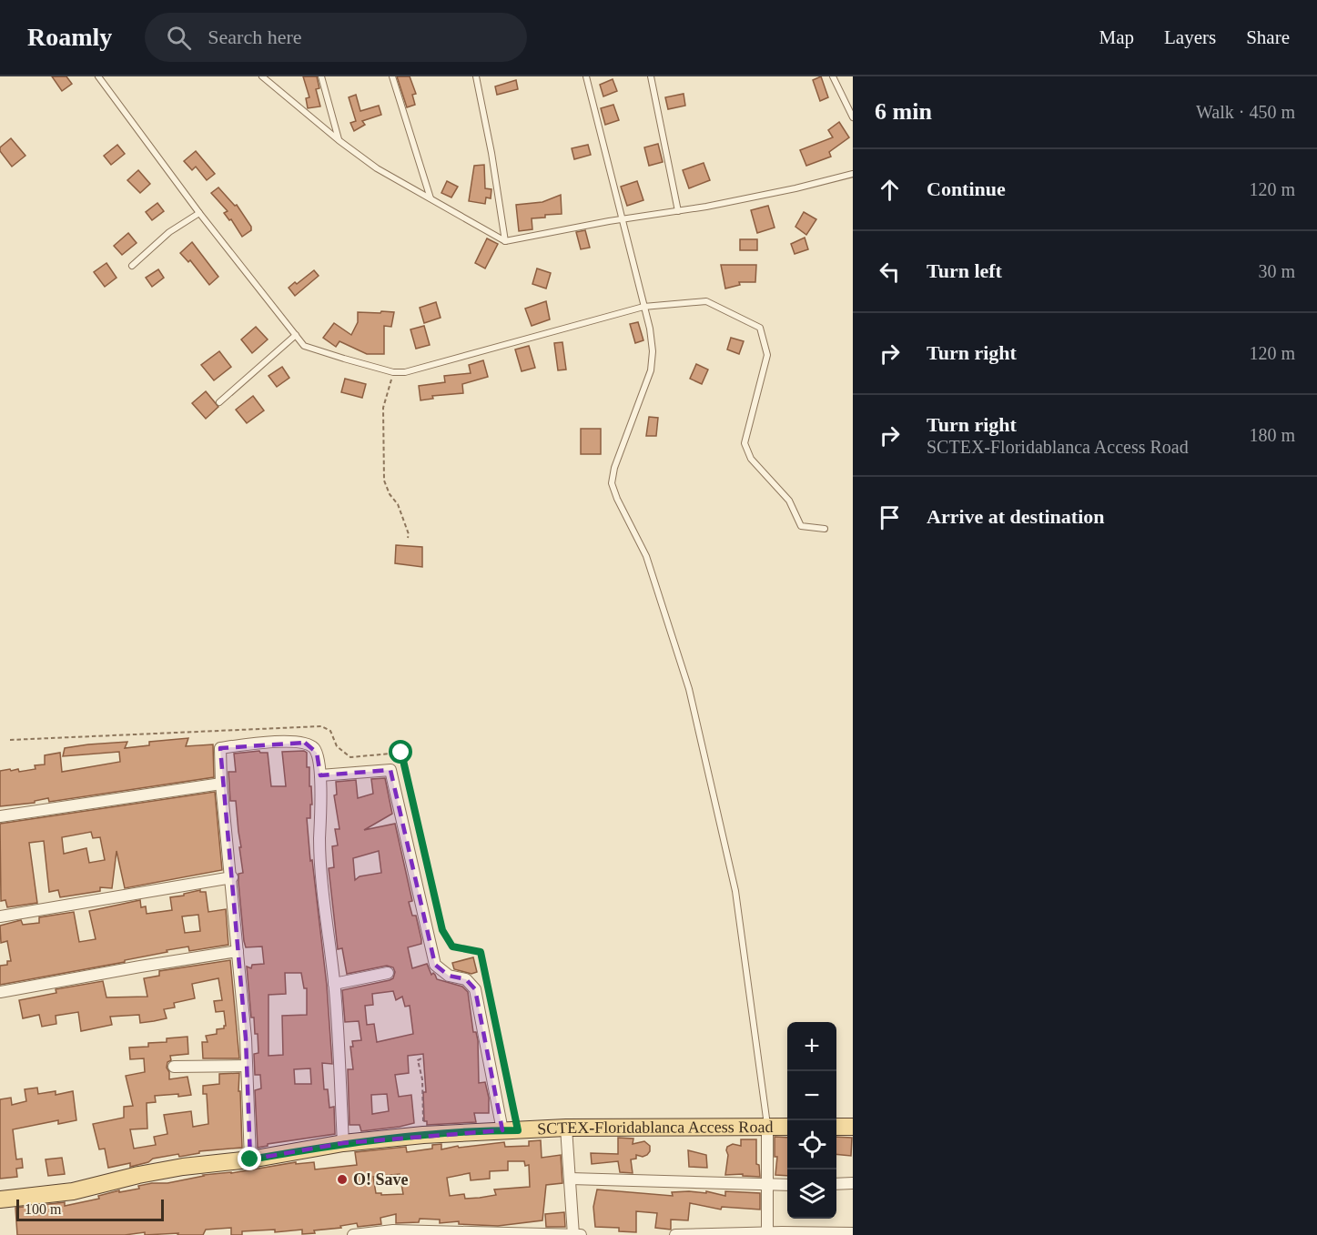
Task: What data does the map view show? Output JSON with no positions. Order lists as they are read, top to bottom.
{
  "streets": {
    "main road": ["SCTEX-Floridablanca Access Road"]
  },
  "places": ["O! Save"],
  "scale_bar": "100 m",
  "page": {
    "header": "Roamly",
    "search": "Search here",
    "nav": ["Map", "Layers", "Share"],
    "heading": ["6 min", "Walk · 450 m"],
    "list": [
      ["Continue", "120 m"],
      ["Turn left", "30 m"],
      ["Turn right", "120 m"],
      ["Turn right", "SCTEX-Floridablanca Access Road", "180 m"],
      "Arrive at destination"
    ],
    "map_buttons": ["+", "−"],
    "scale": "100 m"
  }
}
